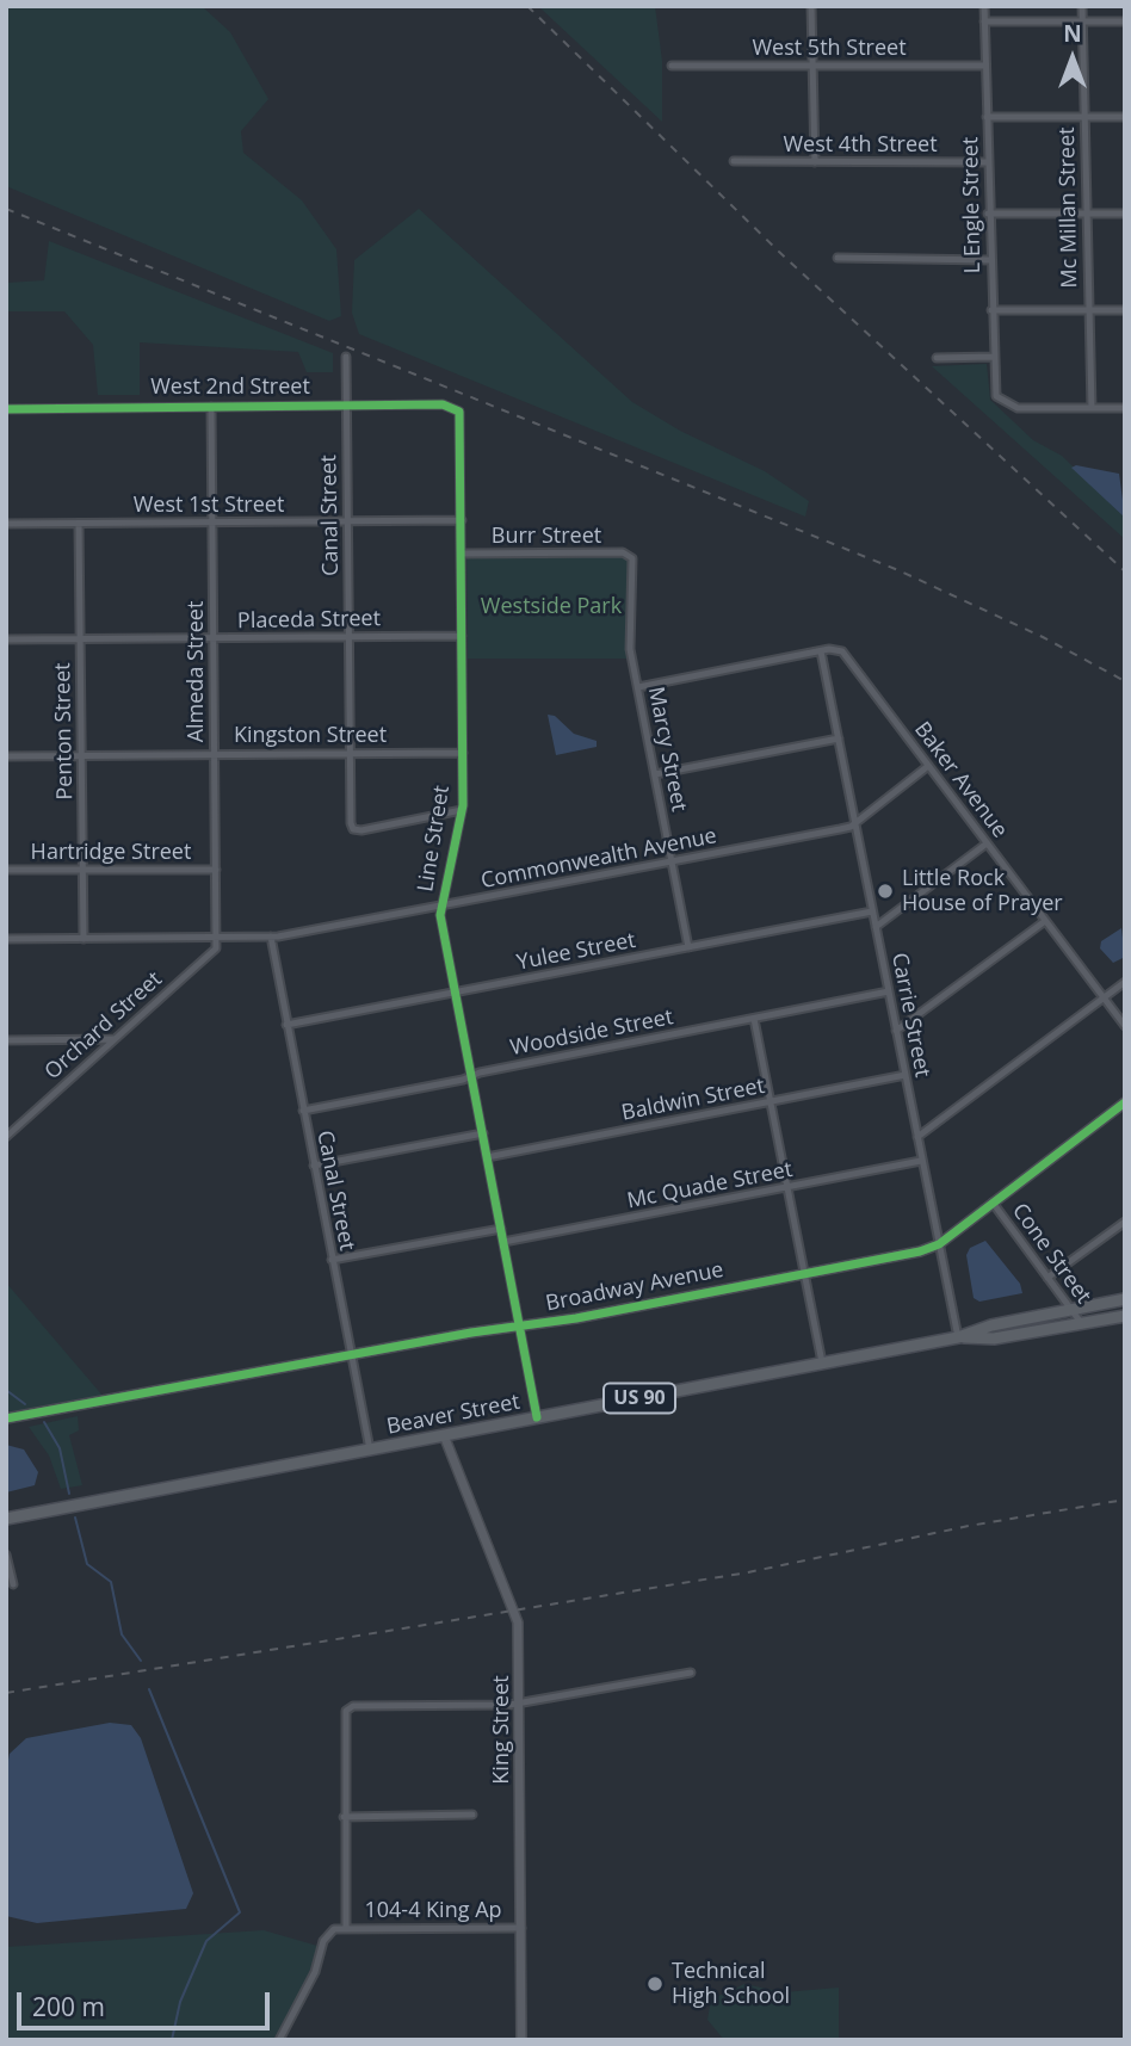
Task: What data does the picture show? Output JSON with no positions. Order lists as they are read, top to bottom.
{
  "streets": {
    "main road": ["US 90", "Beaver Street"],
    "street": [
      "West 5th Street",
      "West 4th Street",
      "L Engle Street",
      "Mc Millan Street",
      "West 2nd Street",
      "West 1st Street",
      "Canal Street",
      "Burr Street",
      "Placeda Street",
      "Almeda Street",
      "Penton Street",
      "Kingston Street",
      "Marcy Street",
      "Baker Avenue",
      "Line Street",
      "Hartridge Street",
      "Commonwealth Avenue",
      "Yulee Street",
      "Carrie Street",
      "Orchard Street",
      "Woodside Street",
      "Baldwin Street",
      "Mc Quade Street",
      "Cone Street",
      "Broadway Avenue",
      "King Street",
      "104-4 King Ap"
    ]
  },
  "crossings": [
    ["West 5th Street", "L Engle Street"],
    ["West 4th Street", "L Engle Street"],
    ["L Engle Street", "Mc Millan Street"],
    ["West 2nd Street", "Canal Street"],
    ["West 2nd Street", "Almeda Street"],
    ["West 2nd Street", "Line Street"],
    ["West 1st Street", "Canal Street"],
    ["West 1st Street", "Almeda Street"],
    ["West 1st Street", "Penton Street"],
    ["West 1st Street", "Line Street"],
    ["Canal Street", "Placeda Street"],
    ["Canal Street", "Kingston Street"],
    ["Canal Street", "Line Street"],
    ["Canal Street", "Commonwealth Avenue"],
    ["Canal Street", "Yulee Street"],
    ["Canal Street", "Woodside Street"],
    ["Canal Street", "Broadway Avenue"],
    ["Canal Street", "Beaver Street"],
    ["Burr Street", "Marcy Street"],
    ["Burr Street", "Line Street"],
    ["Placeda Street", "Almeda Street"],
    ["Placeda Street", "Penton Street"],
    ["Placeda Street", "Line Street"],
    ["Almeda Street", "Kingston Street"],
    ["Almeda Street", "Hartridge Street"],
    ["Almeda Street", "Commonwealth Avenue"],
    ["Almeda Street", "Orchard Street"],
    ["Penton Street", "Kingston Street"],
    ["Penton Street", "Hartridge Street"],
    ["Penton Street", "Commonwealth Avenue"],
    ["Kingston Street", "Line Street"],
    ["Marcy Street", "Commonwealth Avenue"],
    ["Marcy Street", "Yulee Street"],
    ["Baker Avenue", "Commonwealth Avenue"],
    ["Baker Avenue", "Carrie Street"],
    ["Line Street", "Commonwealth Avenue"],
    ["Line Street", "Yulee Street"],
    ["Line Street", "Woodside Street"],
    ["Line Street", "Baldwin Street"],
    ["Line Street", "Mc Quade Street"],
    ["Line Street", "Broadway Avenue"],
    ["Line Street", "Beaver Street"],
    ["Commonwealth Avenue", "Carrie Street"],
    ["Commonwealth Avenue", "Orchard Street"],
    ["Yulee Street", "Carrie Street"],
    ["Carrie Street", "Woodside Street"],
    ["Carrie Street", "Baldwin Street"],
    ["Carrie Street", "Mc Quade Street"],
    ["Carrie Street", "Broadway Avenue"],
    ["Carrie Street", "Beaver Street"],
    ["Cone Street", "Broadway Avenue"],
    ["Cone Street", "Beaver Street"],
    ["Beaver Street", "King Street"],
    ["King Street", "104-4 King Ap"]
  ],
  "parks": ["Westside Park"],
  "places": ["Little Rock House of Prayer", "Technical High School"],
  "scale_bar": "200 m",
  "north": "top"
}
